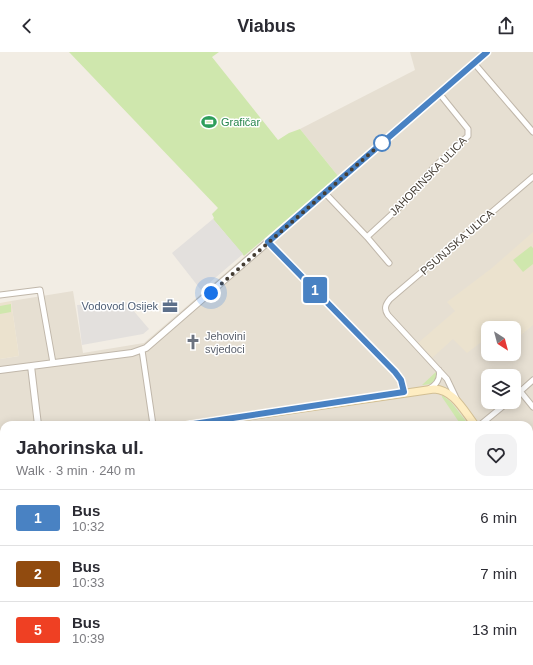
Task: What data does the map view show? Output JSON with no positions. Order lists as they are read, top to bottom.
{
  "streets": {
    "street": ["JAHORINSKA ULICA", "PSUNJSKA ULICA"]
  },
  "places": {
    "sports": ["Grafičar"],
    "office": ["Vodovod Osijek"],
    "church": ["Jehovini svjedoci"]
  },
  "lines": ["bus line 1"],
  "north": "bottom right",
  "page": {
    "header": "Viabus",
    "on_map": "1",
    "heading": ["Jahorinska ul.", "Walk · 3 min · 240 m"],
    "list": [
      {
        "mark": "1",
        "name": "Bus",
        "note": "10:32",
        "value": "6 min"
      },
      {
        "mark": "2",
        "name": "Bus",
        "note": "10:33",
        "value": "7 min"
      },
      {
        "mark": "5",
        "name": "Bus",
        "note": "10:39",
        "value": "13 min"
      }
    ]
  }
}
